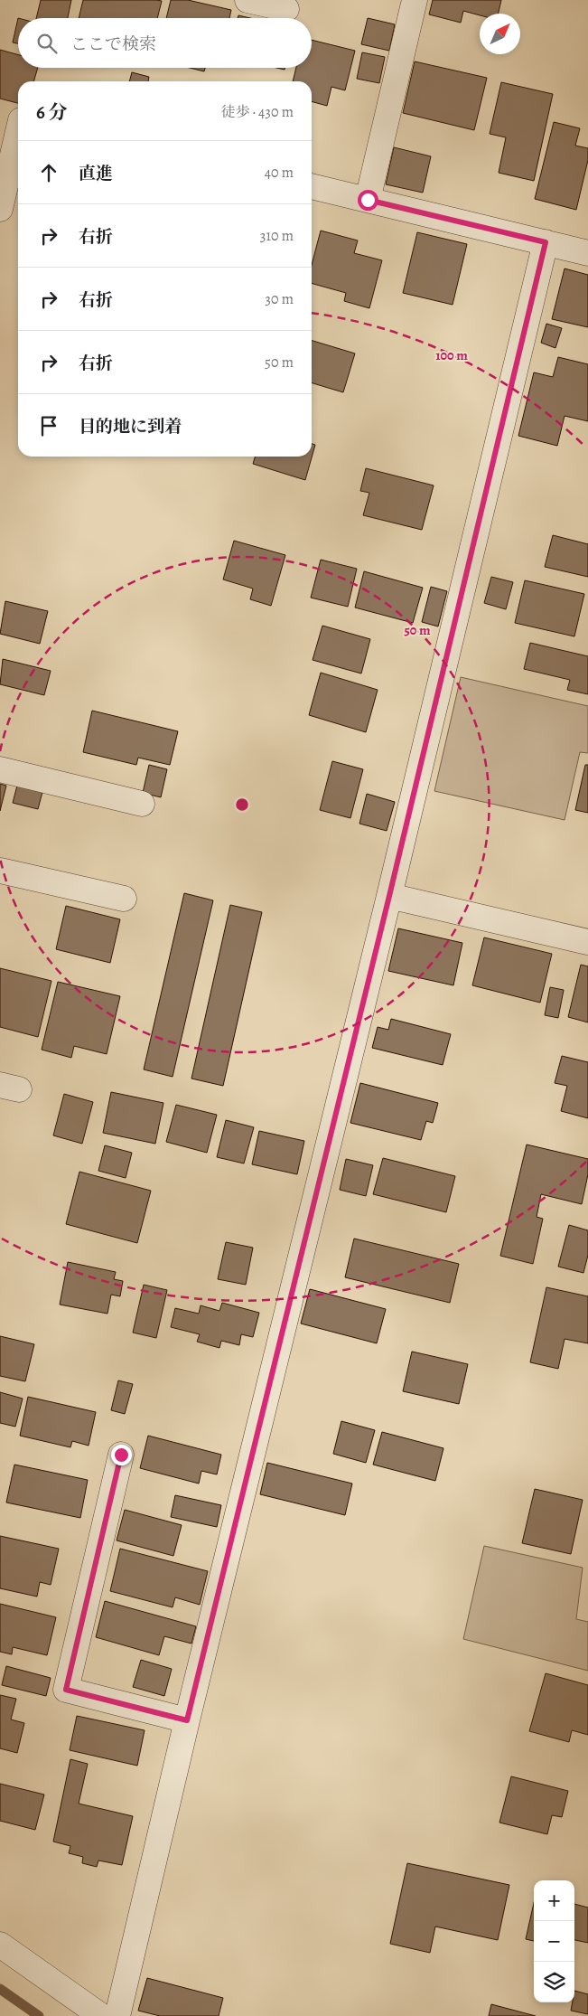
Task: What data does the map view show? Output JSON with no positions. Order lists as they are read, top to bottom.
{
  "north": "top right",
  "page": {
    "search": "ここで検索",
    "heading": ["6 分", "徒歩 · 430 m"],
    "list": [
      ["直進", "40 m"],
      ["右折", "310 m"],
      ["右折", "30 m"],
      ["右折", "50 m"],
      "目的地に到着"
    ],
    "map_buttons": ["+", "−"]
  },
  "rings": ["100 m", "50 m"]
}
